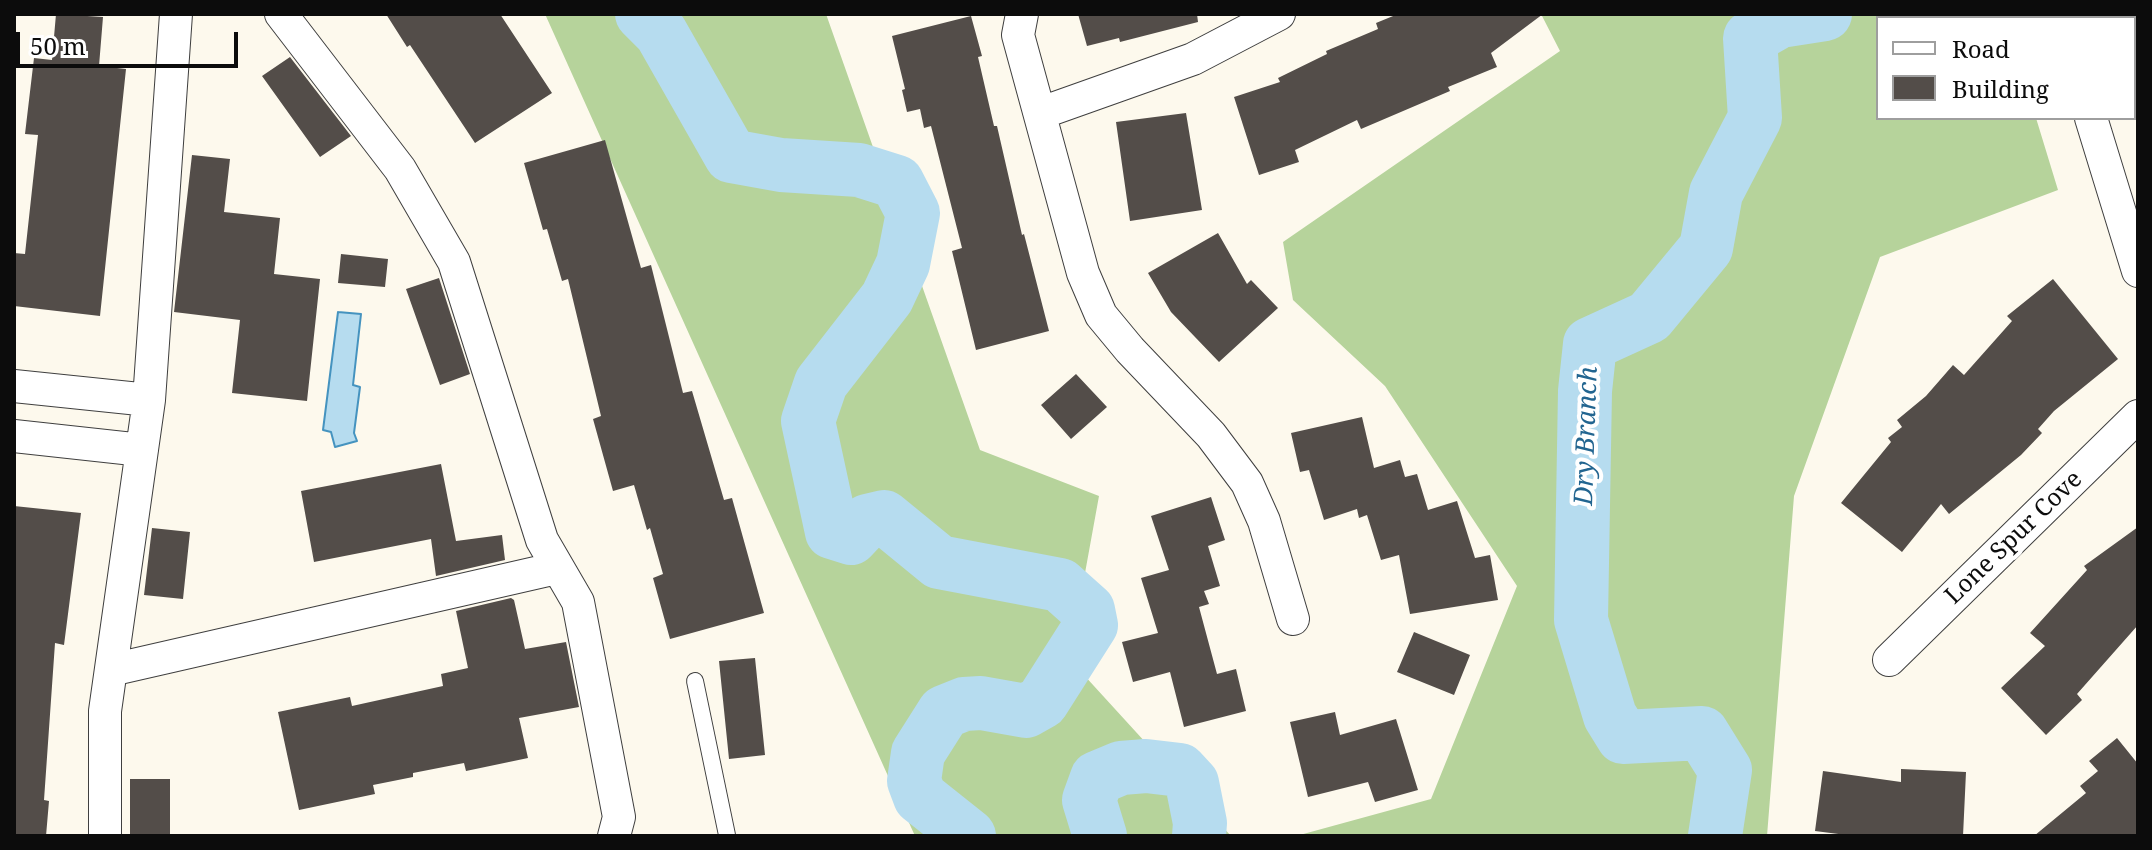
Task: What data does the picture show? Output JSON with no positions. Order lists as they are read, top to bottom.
{
  "streets": {
    "street": ["Lone Spur Cove"]
  },
  "water": ["Dry Branch"],
  "legend": ["Road", "Building"],
  "scale_bar": "50 m"
}
